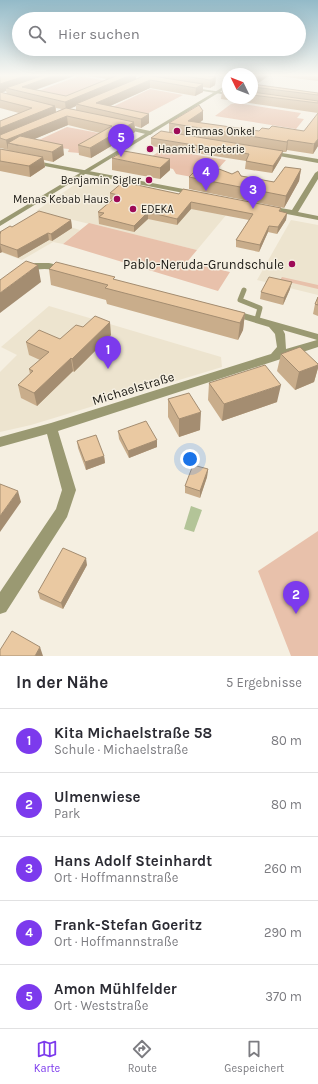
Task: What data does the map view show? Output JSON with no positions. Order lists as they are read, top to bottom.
{
  "streets": {
    "street": ["Michaelstraße"]
  },
  "places": [
    "Emmas Onkel",
    "Haamit Papeterie",
    "Benjamin Sigler",
    "Menas Kebab Haus",
    "EDEKA",
    "Pablo-Neruda-Grundschule"
  ],
  "north": "top left",
  "page": {
    "search": "Hier suchen",
    "pins": [
      "5",
      "4",
      "3",
      "1",
      "2"
    ],
    "heading": ["In der Nähe", "5 Ergebnisse"],
    "list": [
      {
        "mark": "1",
        "name": "Kita Michaelstraße 58",
        "note": "Schule · Michaelstraße",
        "value": "80 m"
      },
      {
        "mark": "2",
        "name": "Ulmenwiese",
        "note": "Park",
        "value": "80 m"
      },
      {
        "mark": "3",
        "name": "Hans Adolf Steinhardt",
        "note": "Ort · Hoffmannstraße",
        "value": "260 m"
      },
      {
        "mark": "4",
        "name": "Frank-Stefan Goeritz",
        "note": "Ort · Hoffmannstraße",
        "value": "290 m"
      },
      {
        "mark": "5",
        "name": "Amon Mühlfelder",
        "note": "Ort · Weststraße",
        "value": "370 m"
      }
    ],
    "nav": ["Karte", "Route", "Gespeichert"]
  }
}
